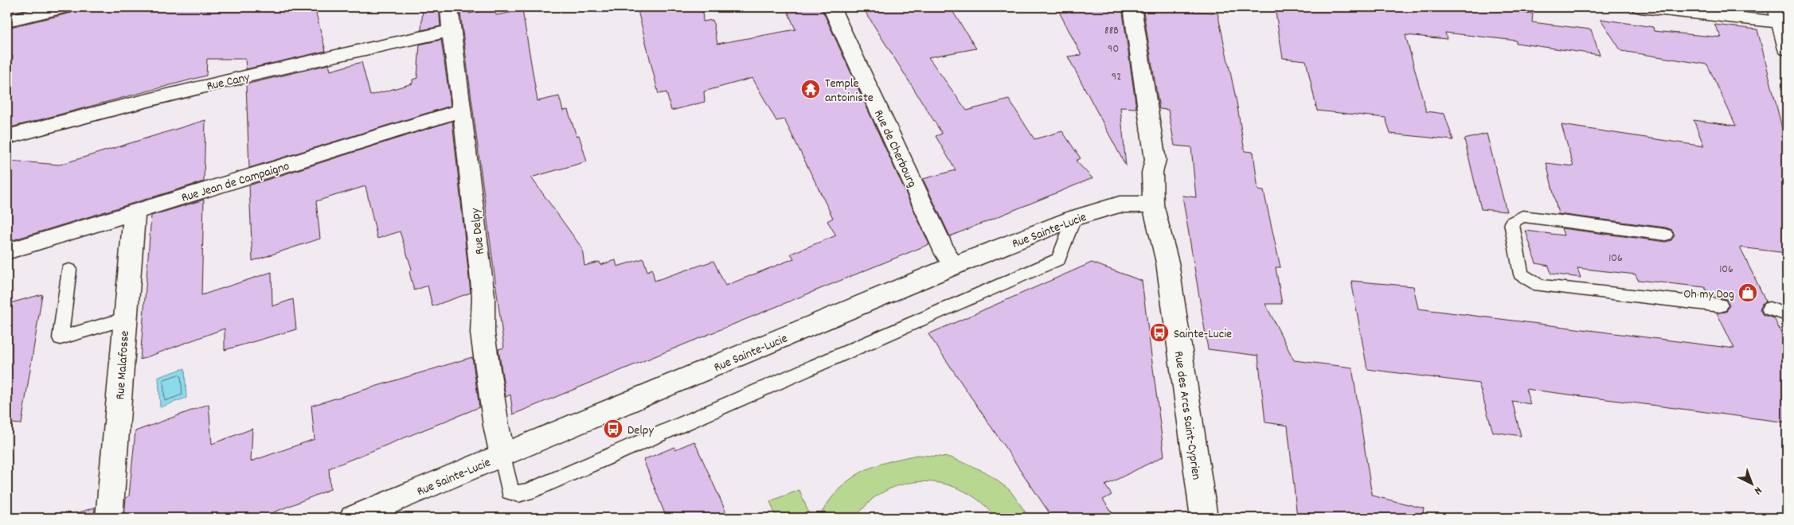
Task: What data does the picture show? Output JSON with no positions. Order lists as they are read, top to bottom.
{
  "streets": {
    "street": [
      "Rue Cany",
      "Rue de Cherbourg",
      "Rue Jean de Campaigno",
      "Rue Sainte-Lucie",
      "Rue Delpy",
      "Rue Malafosse",
      "Rue des Arcs Saint-Cyprien"
    ]
  },
  "crossings": [
    ["Rue Cany", "Rue Delpy"],
    ["Rue de Cherbourg", "Rue Sainte-Lucie"],
    ["Rue Jean de Campaigno", "Rue Delpy"],
    ["Rue Jean de Campaigno", "Rue Malafosse"],
    ["Rue Sainte-Lucie", "Rue Delpy"],
    ["Rue Sainte-Lucie", "Rue des Arcs Saint-Cyprien"]
  ],
  "places": {
    "temple": ["Temple antoiniste"],
    "shop": ["Oh my Dog"],
    "bus stop": ["Sainte-Lucie", "Delpy"]
  },
  "house_numbers": [
    "88B",
    "90",
    "92",
    "106",
    "106"
  ],
  "north": "bottom right"
}
